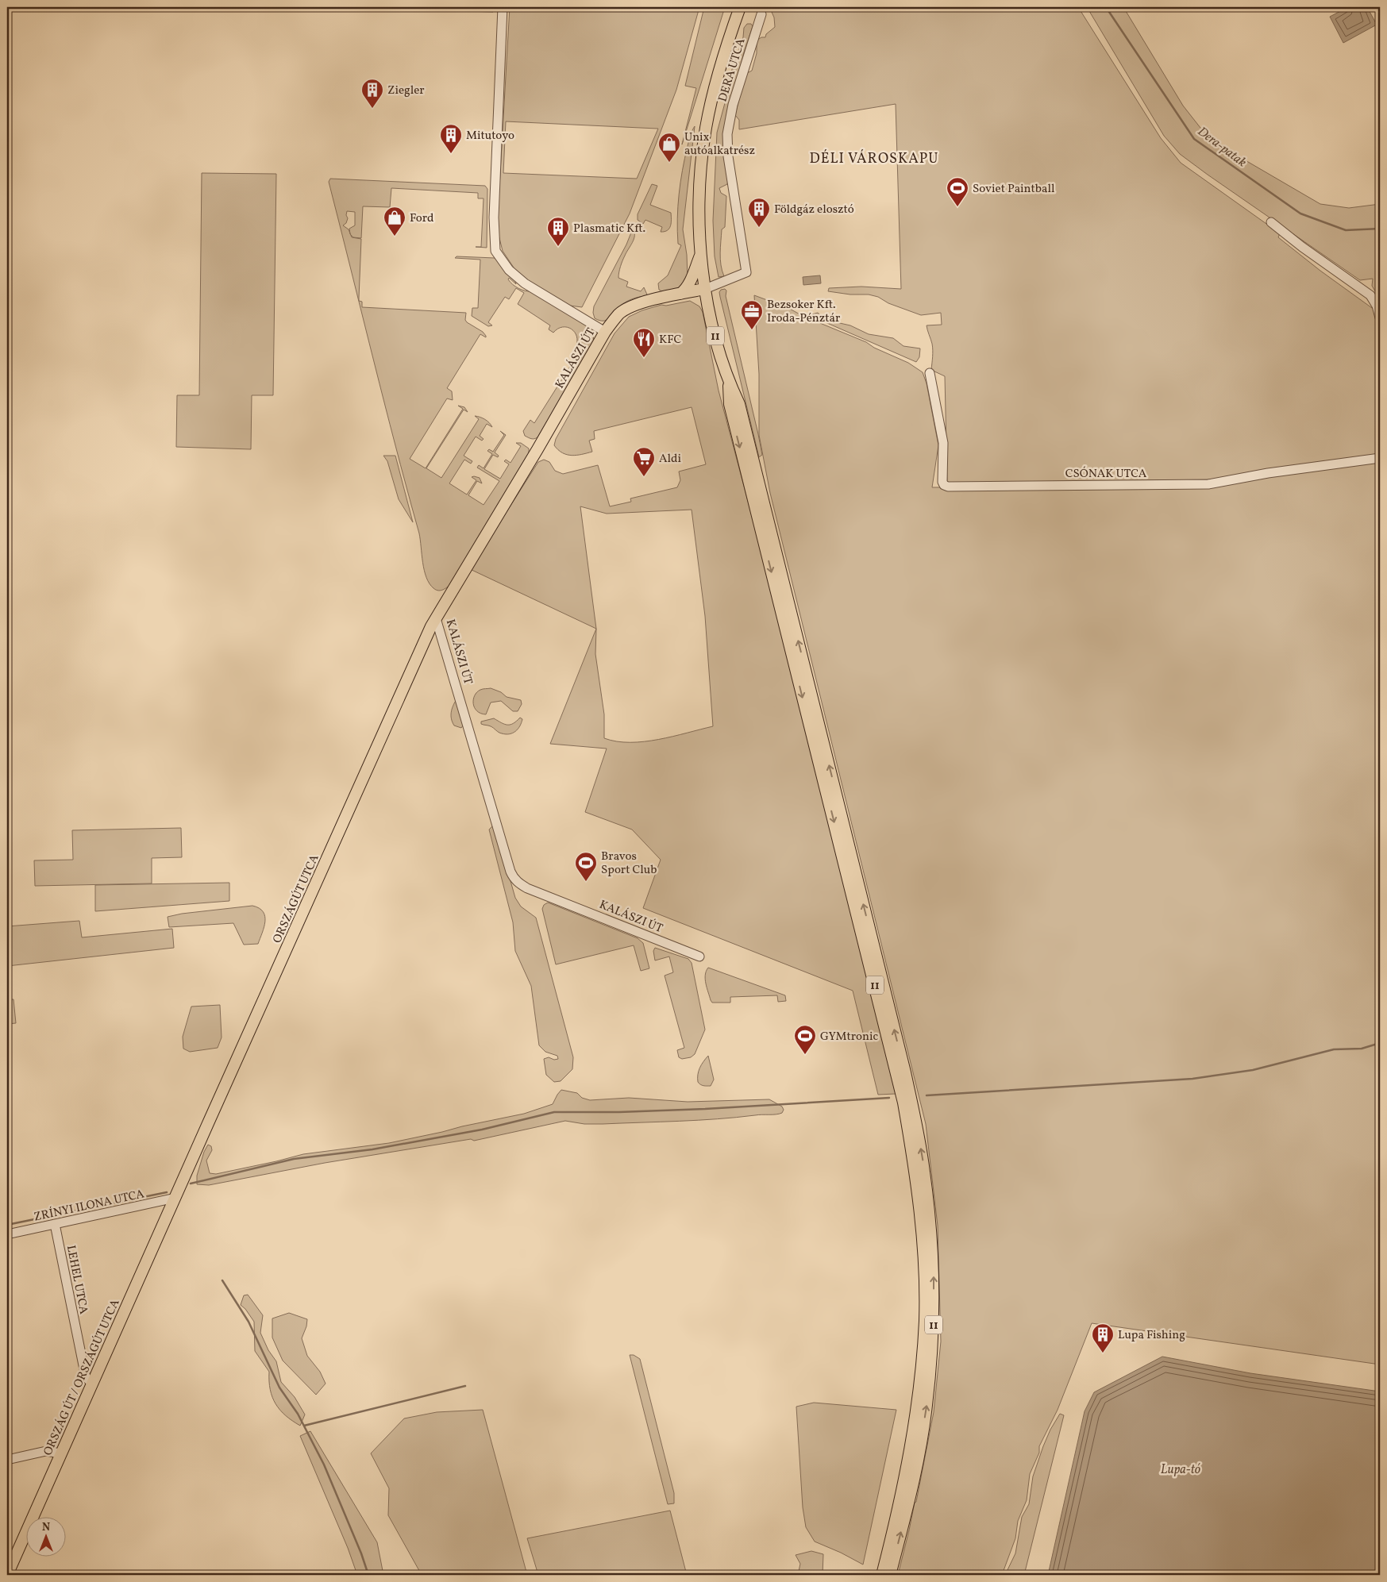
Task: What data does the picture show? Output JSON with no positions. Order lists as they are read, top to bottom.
{
  "streets": {
    "main road": [
      "11",
      "KALÁSZI ÚT",
      "ORSZÁGÚT UTCA",
      "ORSZÁG ÚT / ORSZÁGÚT UTCA"
    ],
    "street": [
      "DERA UTCA",
      "CSÓNAK UTCA",
      "ZRÍNYI ILONA UTCA",
      "LEHEL UTCA"
    ]
  },
  "crossings": [
    ["DERA UTCA", "11"],
    ["DERA UTCA", "KALÁSZI ÚT"],
    ["11", "KALÁSZI ÚT"],
    ["KALÁSZI ÚT", "ORSZÁGÚT UTCA"],
    ["ORSZÁGÚT UTCA", "ZRÍNYI ILONA UTCA"],
    ["ORSZÁGÚT UTCA", "ORSZÁG ÚT / ORSZÁGÚT UTCA"],
    ["ZRÍNYI ILONA UTCA", "LEHEL UTCA"],
    ["ZRÍNYI ILONA UTCA", "ORSZÁG ÚT / ORSZÁGÚT UTCA"],
    ["LEHEL UTCA", "ORSZÁG ÚT / ORSZÁGÚT UTCA"]
  ],
  "districts": ["DÉLI VÁROSKAPU"],
  "water": ["Dera-patak", "Lupa-tó"],
  "places": {
    "building": [
      "Ziegler",
      "Mitutoyo",
      "Földgáz elosztó",
      "Plasmatic Kft.",
      "Lupa Fishing"
    ],
    "shop": ["Unix autóalkatrész", "Ford"],
    "sports": ["Soviet Paintball", "Bravos Sport Club", "GYMtronic"],
    "office": ["Bezsoker Kft. Iroda-Pénztár"],
    "restaurant": ["KFC"],
    "supermarket": ["Aldi"]
  },
  "north": "top"
}
